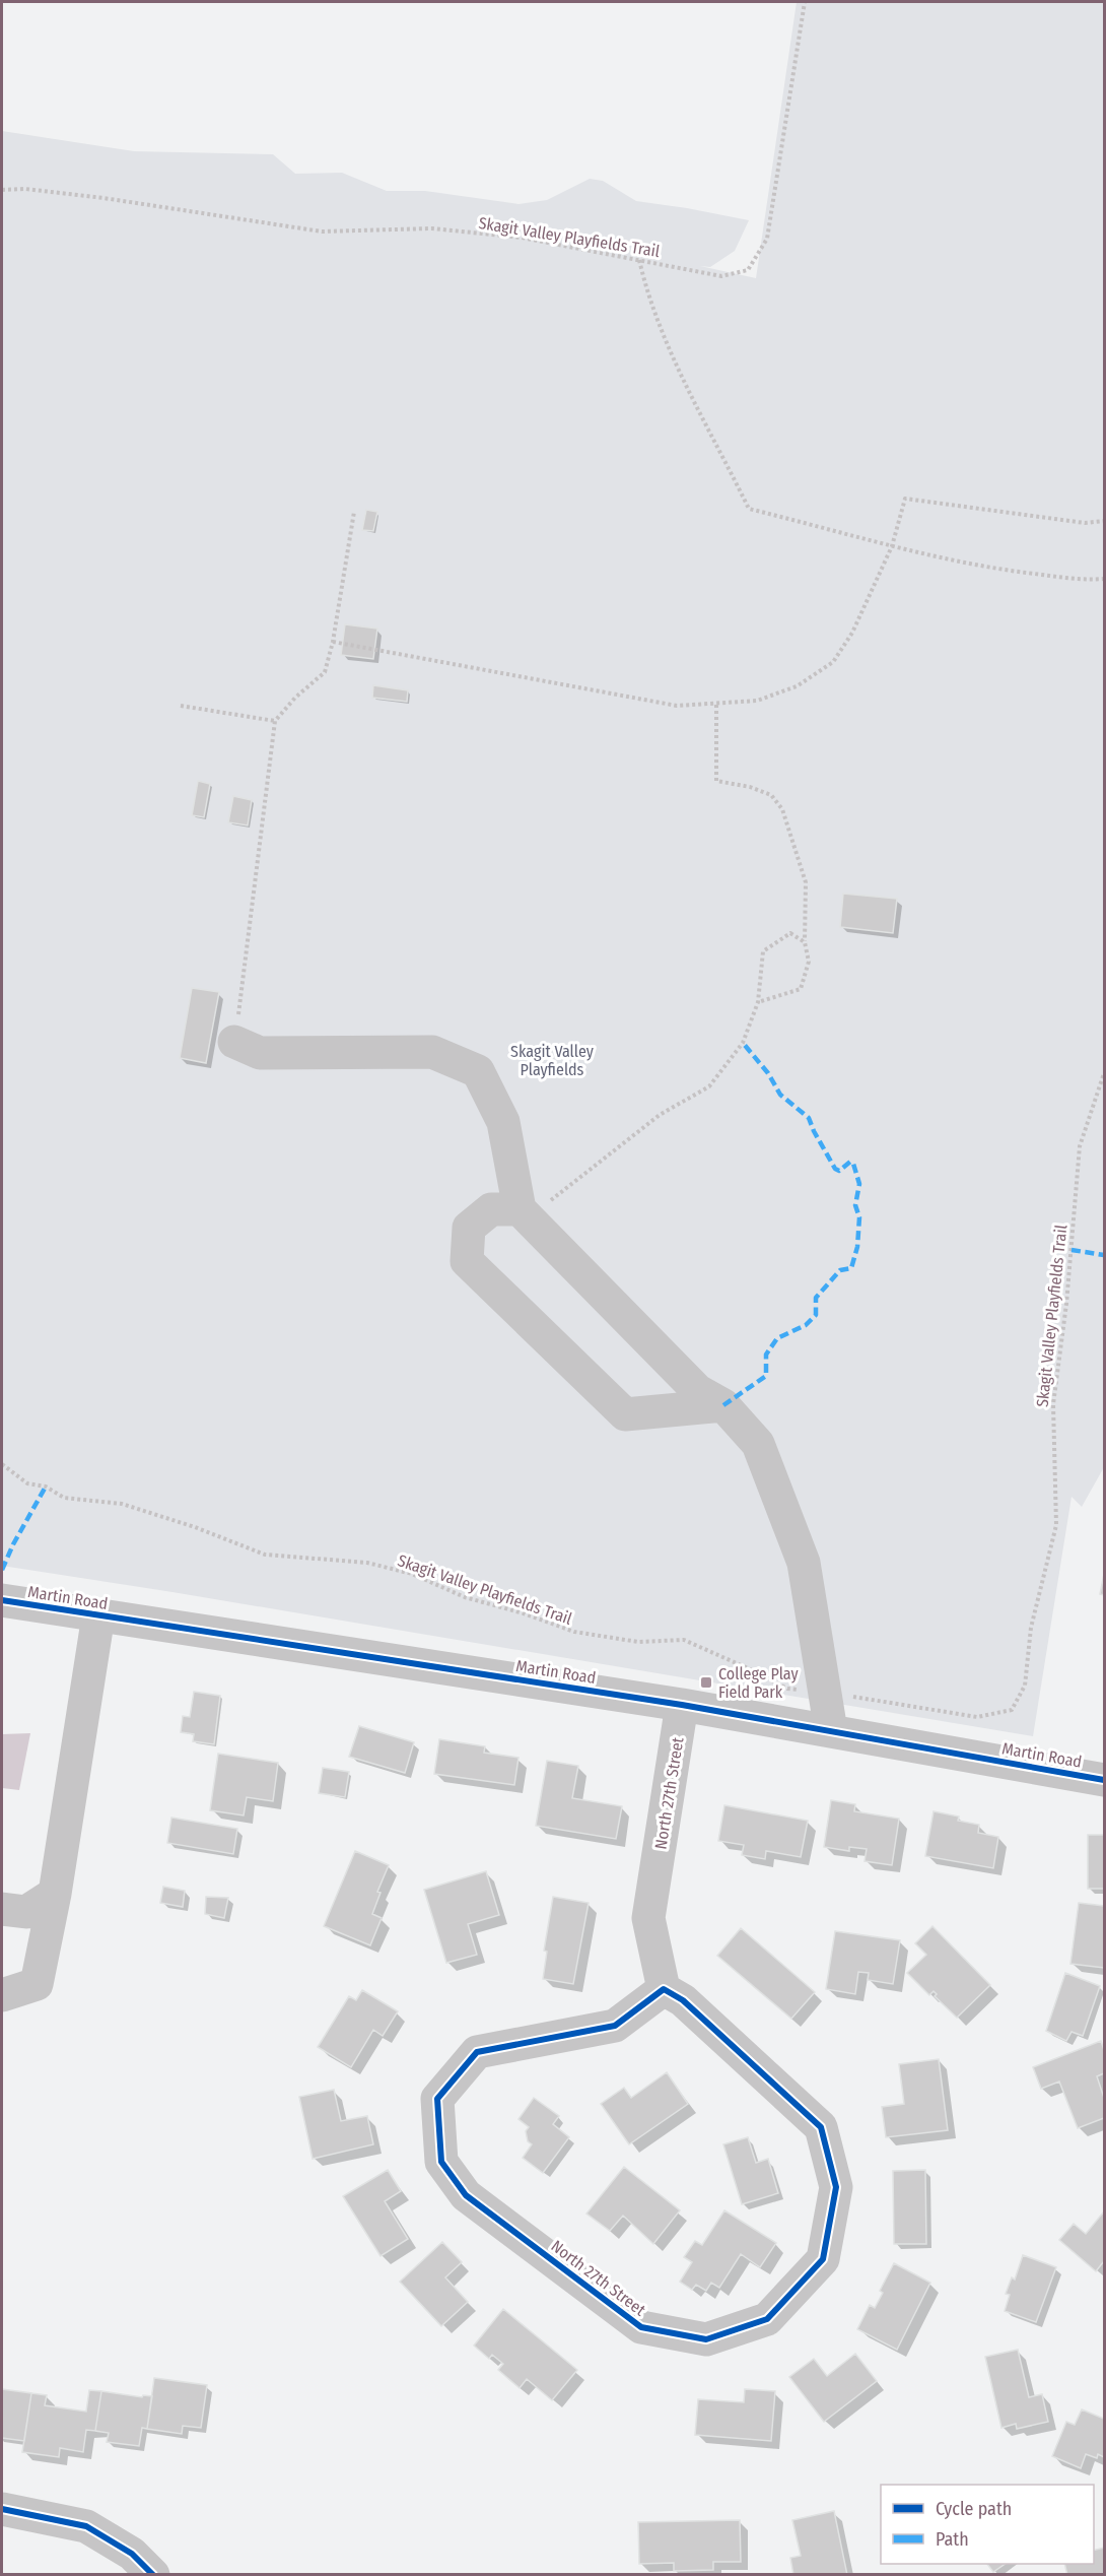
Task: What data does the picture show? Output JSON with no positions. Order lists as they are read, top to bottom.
{
  "streets": {
    "street": ["Martin Road", "North 27th Street"],
    "path": ["Skagit Valley Playfields Trail"]
  },
  "crossings": [
    ["Martin Road", "North 27th Street"]
  ],
  "parks": ["Skagit Valley Playfields"],
  "places": {
    "transit": ["College Play Field Park"]
  },
  "legend": ["Cycle path", "Path"]
}
